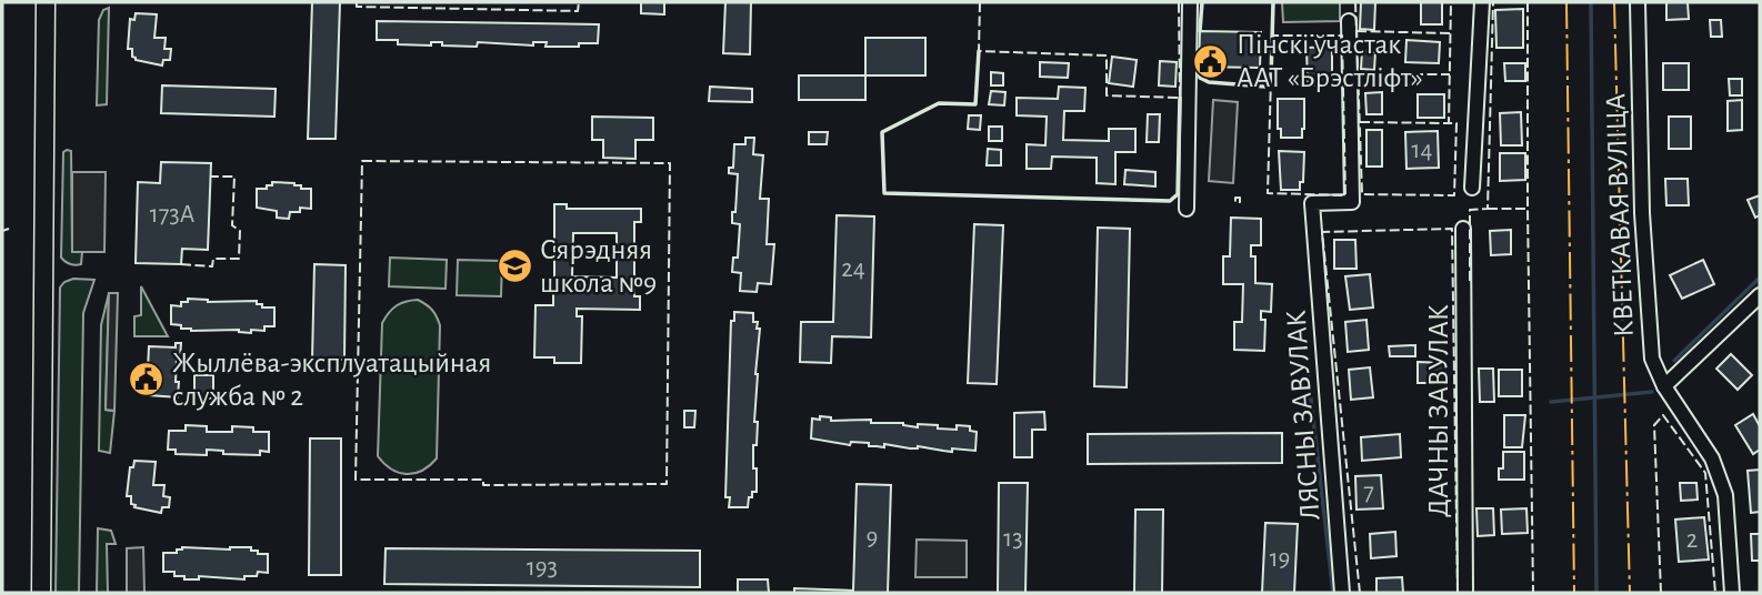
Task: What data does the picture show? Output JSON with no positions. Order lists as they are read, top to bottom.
{
  "streets": {
    "street": ["КВЕТКАВАЯ ВУЛІЦА", "ДАЧНЫ ЗАВУЛАК", "ЛЯСНЫ ЗАВУЛАК"]
  },
  "places": {
    "public building": ["Пінскі ўчастак ААТ «Брэстліфт»", "Жыллёва-эксплуатацыйная служба № 2"],
    "school or university": ["Сярэдняя школа №9"]
  },
  "house_numbers": [
    "14",
    "173А",
    "24",
    "7",
    "9",
    "13",
    "2",
    "19",
    "193"
  ]
}
